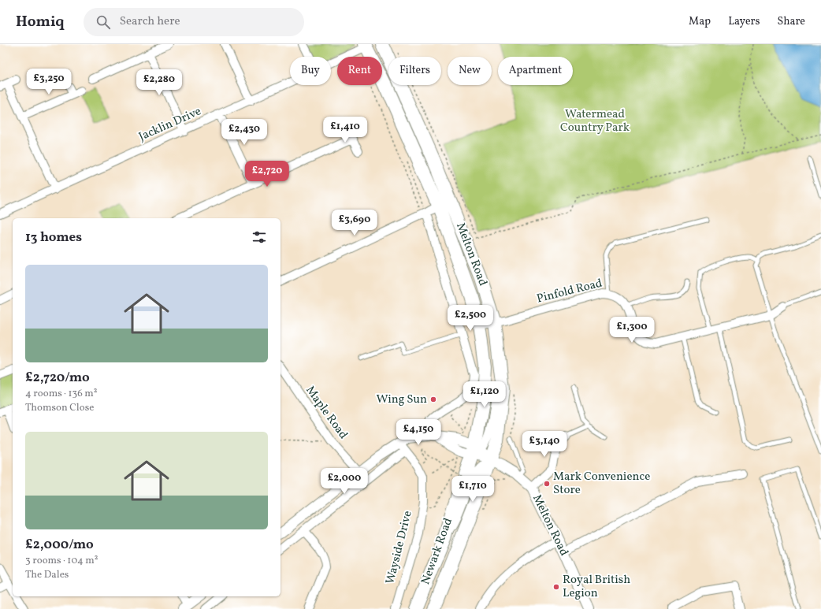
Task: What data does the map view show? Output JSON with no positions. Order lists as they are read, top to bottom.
{
  "streets": {
    "highway": ["Melton Road", "Newark Road"],
    "street": [
      "Jacklin Drive",
      "Pinfold Road",
      "Maple Road",
      "Wayside Drive"
    ]
  },
  "crossings": [
    ["Jacklin Drive", "Melton Road"],
    ["Melton Road", "Pinfold Road"],
    ["Melton Road", "Newark Road"]
  ],
  "parks": ["Watermead Country Park"],
  "places": ["Wing Sun", "Mark Convenience Store", "Royal British Legion"],
  "page": {
    "header": "Homiq",
    "search": "Search here",
    "nav": ["Map", "Layers", "Share"],
    "chip": [
      "Buy",
      "Rent",
      "Filters",
      "New",
      "Apartment"
    ],
    "price": [
      "£3,250",
      "£2,280",
      "£1,410",
      "£2,430",
      "£2,720",
      "£3,690",
      "£2,500",
      "£1,300",
      "£1,120",
      "£4,150",
      "£3,140",
      "£2,000",
      "£1,710"
    ],
    "heading": "13 homes",
    "list": [
      {
        "name": "£2,720/mo",
        "note": "4 rooms · 136 m² · Thomson Close"
      },
      {
        "name": "£2,000/mo",
        "note": "3 rooms · 104 m² · The Dales"
      }
    ]
  }
}
